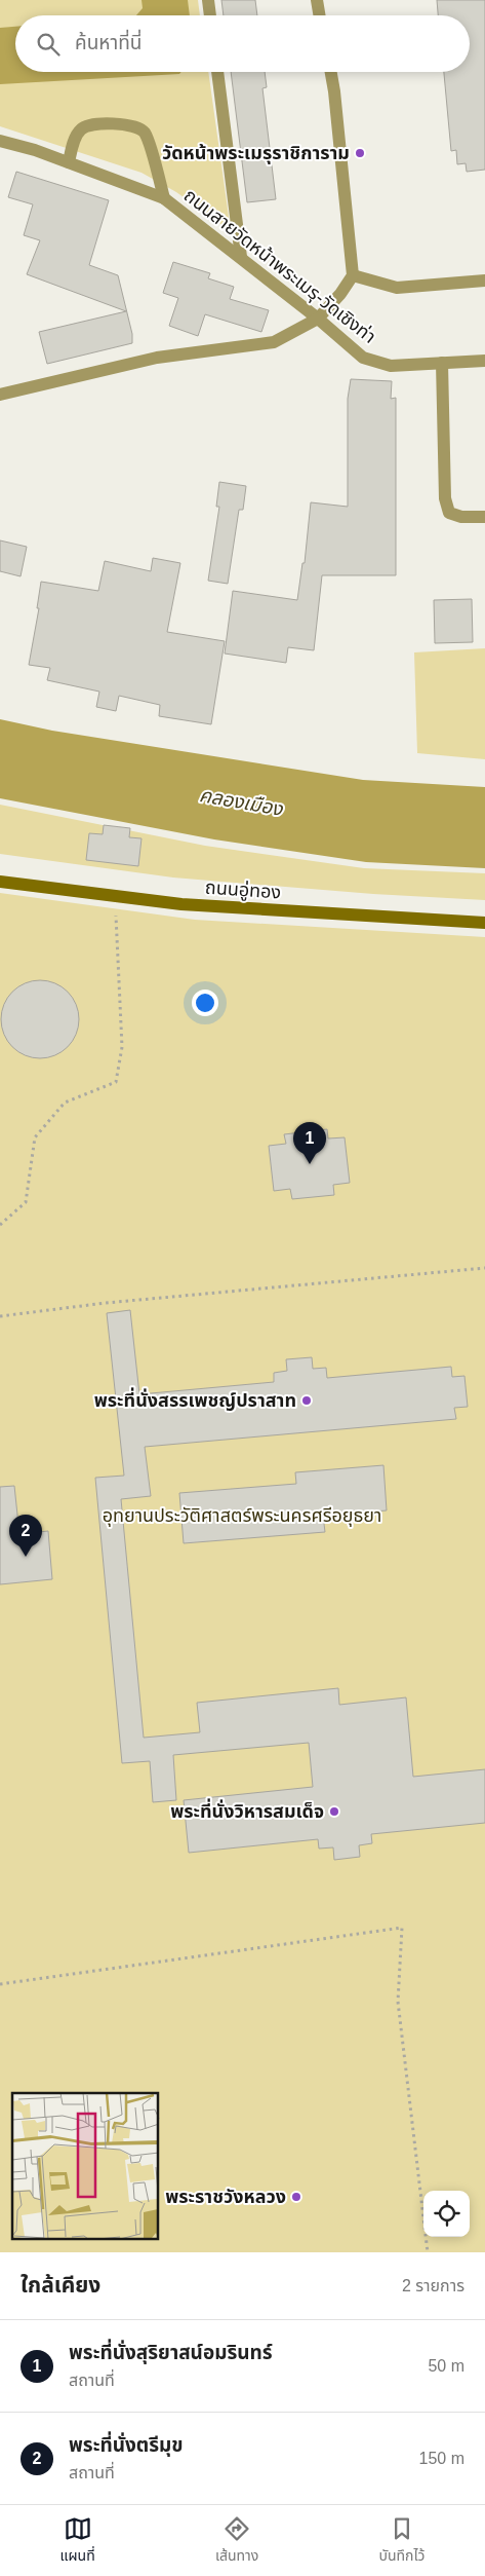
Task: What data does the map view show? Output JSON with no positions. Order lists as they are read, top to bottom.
{
  "streets": {
    "main road": ["ถนนอู่ทอง"],
    "street": ["ถนนสายวัดหน้าพระเมรุ-วัดเชิงท่า"]
  },
  "water": ["คลองเมือง"],
  "parks": ["อุทยานประวัติศาสตร์พระนครศรีอยุธยา"],
  "places": [
    "วัดหน้าพระเมรุราชิการาม",
    "พระที่นั่งสรรเพชญ์ปราสาท",
    "พระที่นั่งวิหารสมเด็จ",
    "พระราชวังหลวง"
  ],
  "page": {
    "search": "ค้นหาที่นี่",
    "pins": ["1", "2"],
    "heading": ["ใกล้เคียง", "2 รายการ"],
    "list": [
      {
        "mark": "1",
        "name": "พระที่นั่งสุริยาสน์อมรินทร์",
        "note": "สถานที่",
        "value": "50 m"
      },
      {
        "mark": "2",
        "name": "พระที่นั่งตรีมุข",
        "note": "สถานที่",
        "value": "150 m"
      }
    ],
    "nav": ["แผนที่", "เส้นทาง", "บันทึกไว้"]
  }
}
